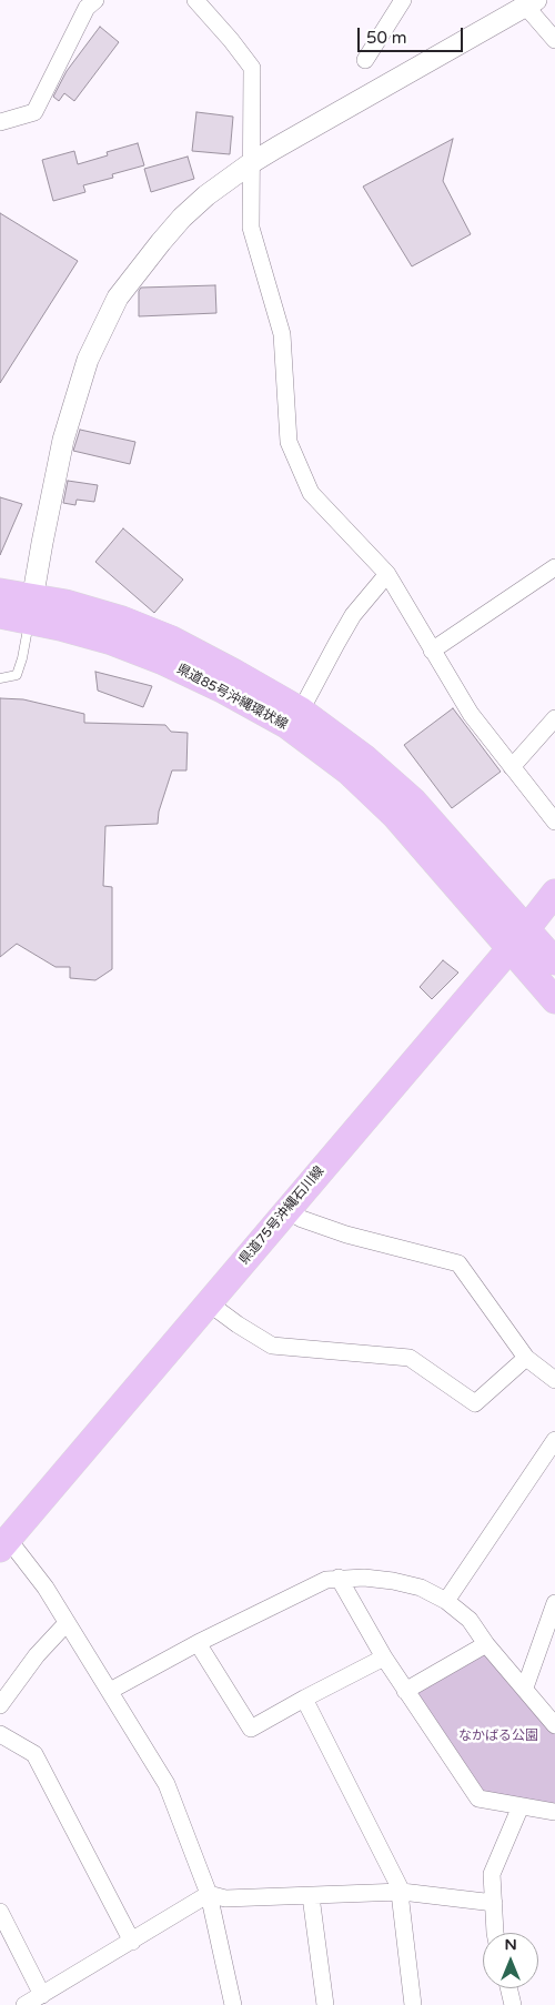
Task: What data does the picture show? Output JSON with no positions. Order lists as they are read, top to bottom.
{
  "streets": {
    "main road": ["県道85号沖縄環状線", "県道75号沖縄石川線"]
  },
  "crossings": [
    ["県道85号沖縄環状線", "県道75号沖縄石川線"]
  ],
  "parks": ["なかばる公園"],
  "scale_bar": "50 m",
  "north": "top"
}
